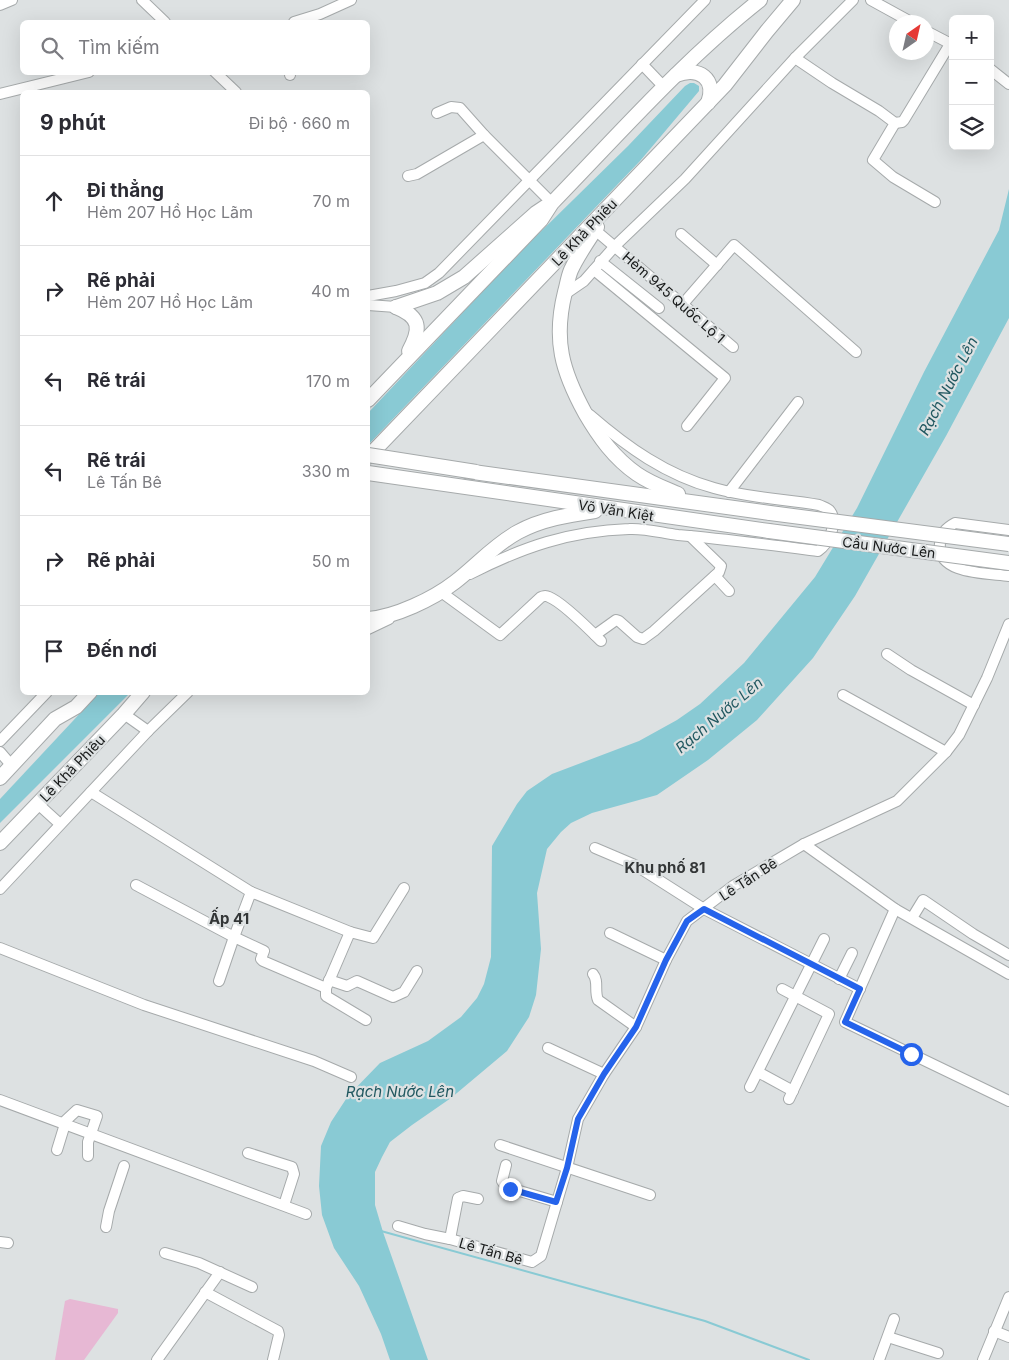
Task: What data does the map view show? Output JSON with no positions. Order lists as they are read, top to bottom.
{
  "streets": {
    "highway": ["Lê Khả Phiêu", "Võ Văn Kiệt", "Cầu Nước Lên"],
    "street": ["Hẻm 945 Quốc Lộ 1", "Lê Tấn Bê"]
  },
  "crossings": [
    ["Võ Văn Kiệt", "Cầu Nước Lên"]
  ],
  "districts": ["Khu phố 81", "Ấp 41"],
  "water": ["Rạch Nước Lên"],
  "north": "top right",
  "page": {
    "map_buttons": ["+", "−"],
    "search": "Tìm kiếm",
    "heading": ["9 phút", "Đi bộ · 660 m"],
    "list": [
      ["Đi thẳng", "Hẻm 207 Hồ Học Lãm", "70 m"],
      ["Rẽ phải", "Hẻm 207 Hồ Học Lãm", "40 m"],
      ["Rẽ trái", "170 m"],
      ["Rẽ trái", "Lê Tấn Bê", "330 m"],
      ["Rẽ phải", "50 m"],
      "Đến nơi"
    ]
  }
}
